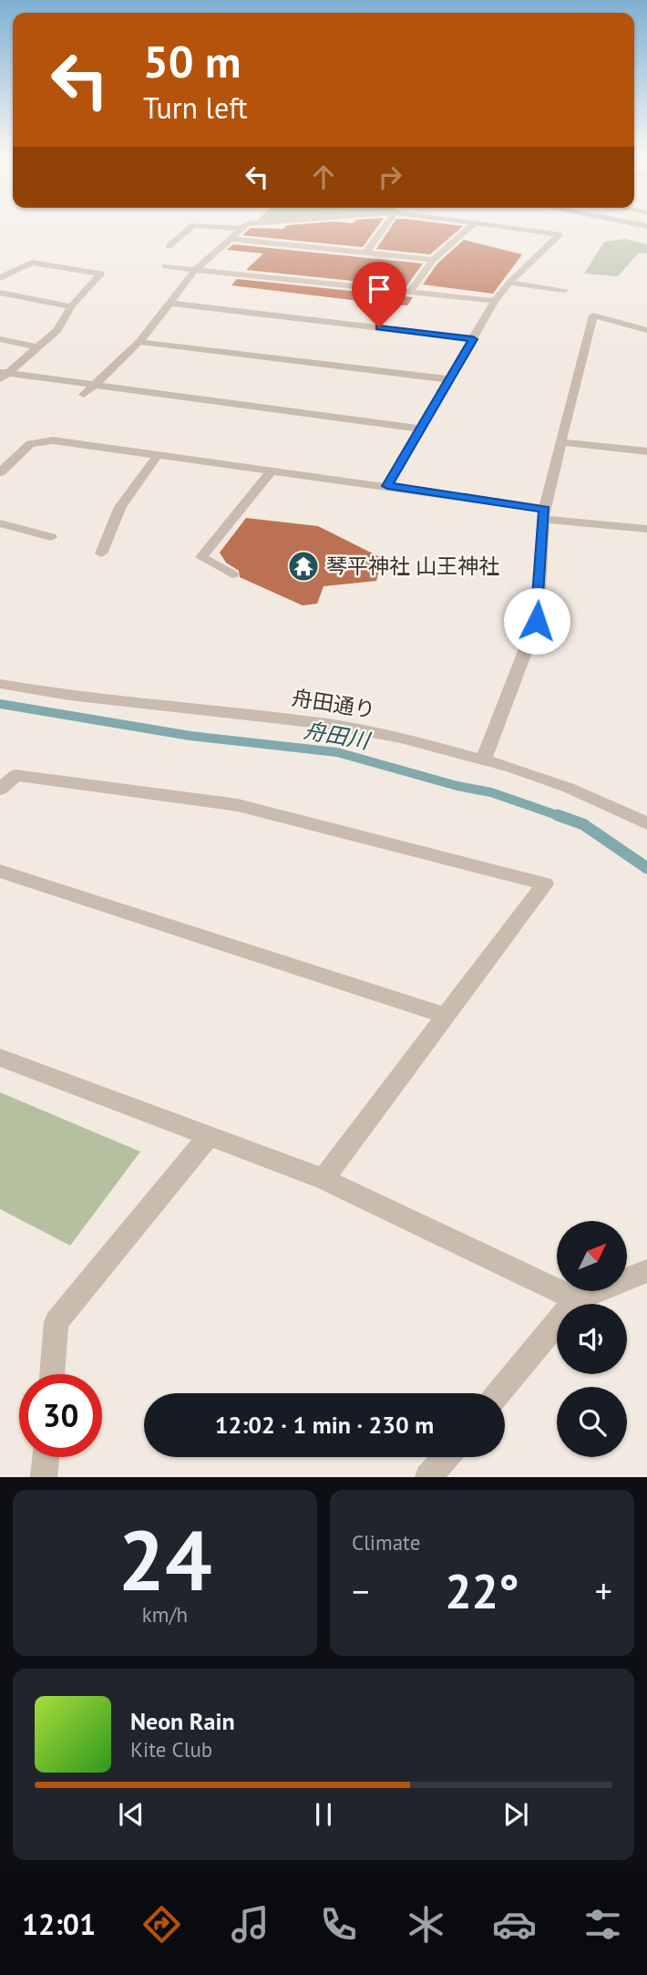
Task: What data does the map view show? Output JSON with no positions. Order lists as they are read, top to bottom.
{
  "streets": {
    "street": ["舟田通り"]
  },
  "water": ["舟田川"],
  "places": {
    "temple": ["琴平神社 山王神社"]
  },
  "north": "top right",
  "page": {
    "turn": ["50 m", "Turn left"],
    "limit": "30",
    "trip": "12:02 · 1 min · 230 m",
    "tile": [
      ["24", "km/h"],
      "Climate"
    ],
    "heat": ["−", "22°", "+"],
    "song": ["Neon Rain", "Kite Club"],
    "tabs": "12:01"
  }
}
